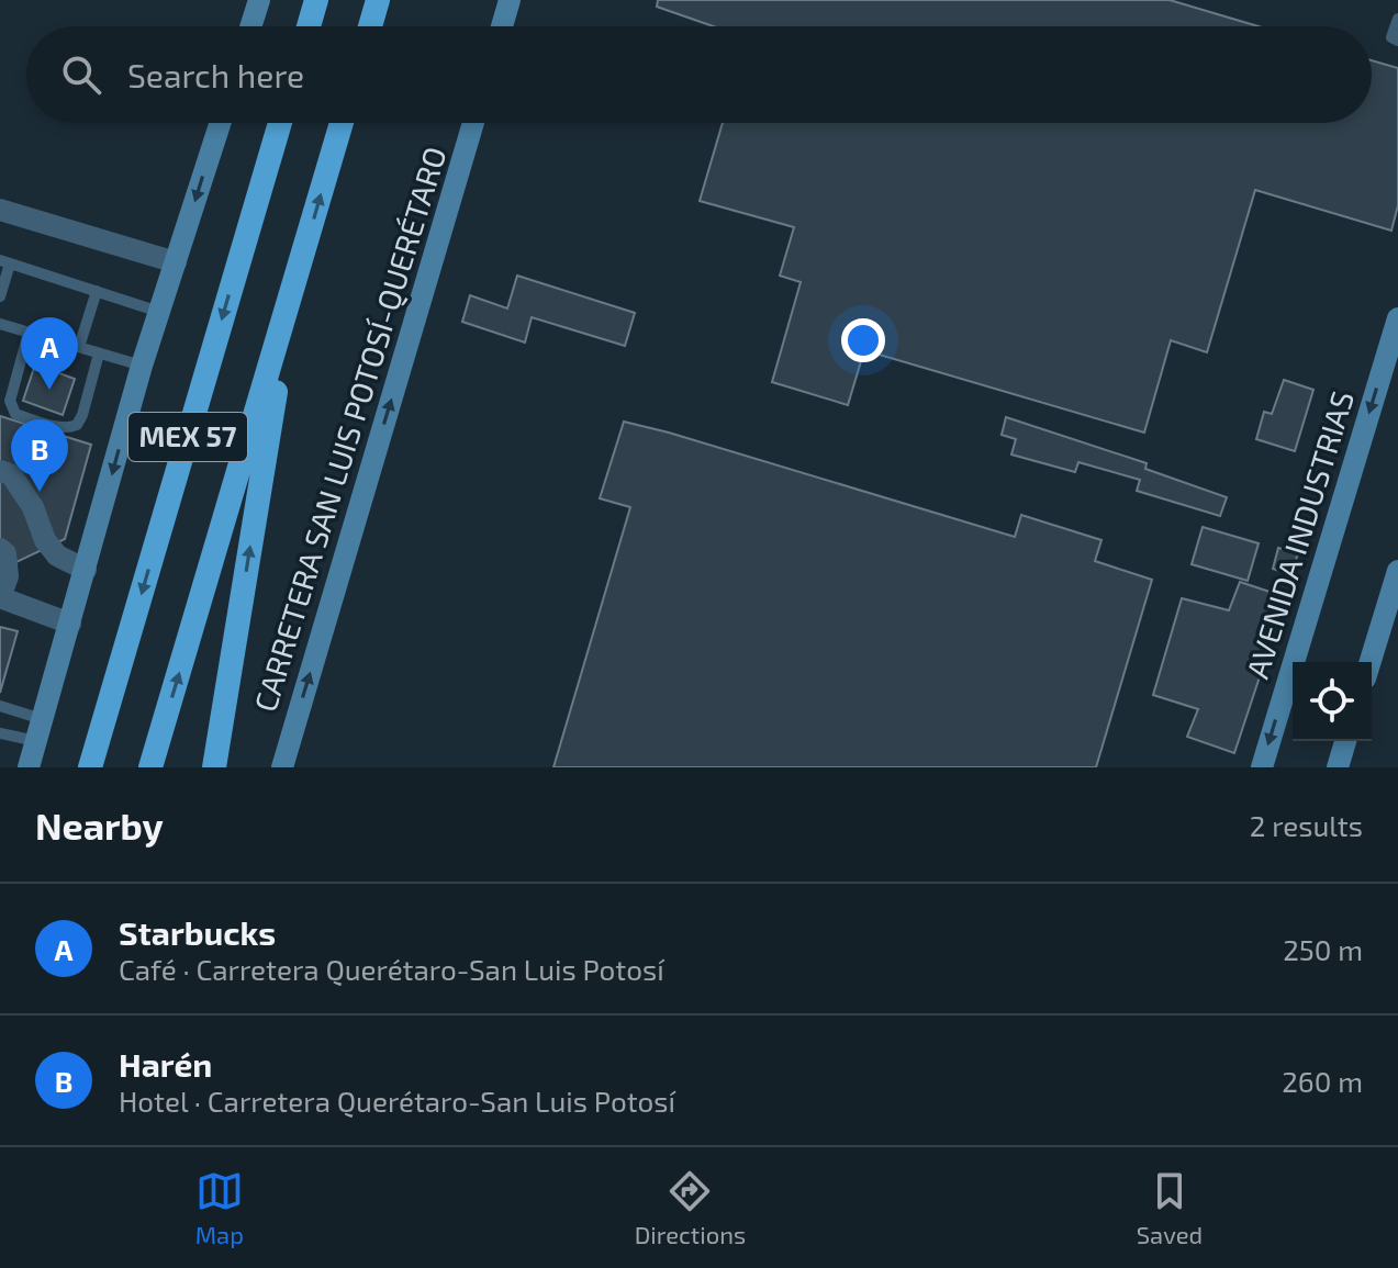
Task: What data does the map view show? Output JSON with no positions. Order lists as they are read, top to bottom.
{
  "streets": {
    "highway": ["MEX 57"],
    "main road": ["CARRETERA SAN LUIS POTOSÍ-QUERÉTARO", "AVENIDA INDUSTRIAS"]
  },
  "one_way": ["CARRETERA SAN LUIS POTOSÍ-QUERÉTARO", "AVENIDA INDUSTRIAS"],
  "page": {
    "search": "Search here",
    "pins": ["A", "B"],
    "heading": ["Nearby", "2 results"],
    "list": [
      {
        "mark": "A",
        "name": "Starbucks",
        "note": "Café · Carretera Querétaro-San Luis Potosí",
        "value": "250 m"
      },
      {
        "mark": "B",
        "name": "Harén",
        "note": "Hotel · Carretera Querétaro-San Luis Potosí",
        "value": "260 m"
      }
    ],
    "nav": ["Map", "Directions", "Saved"]
  }
}
